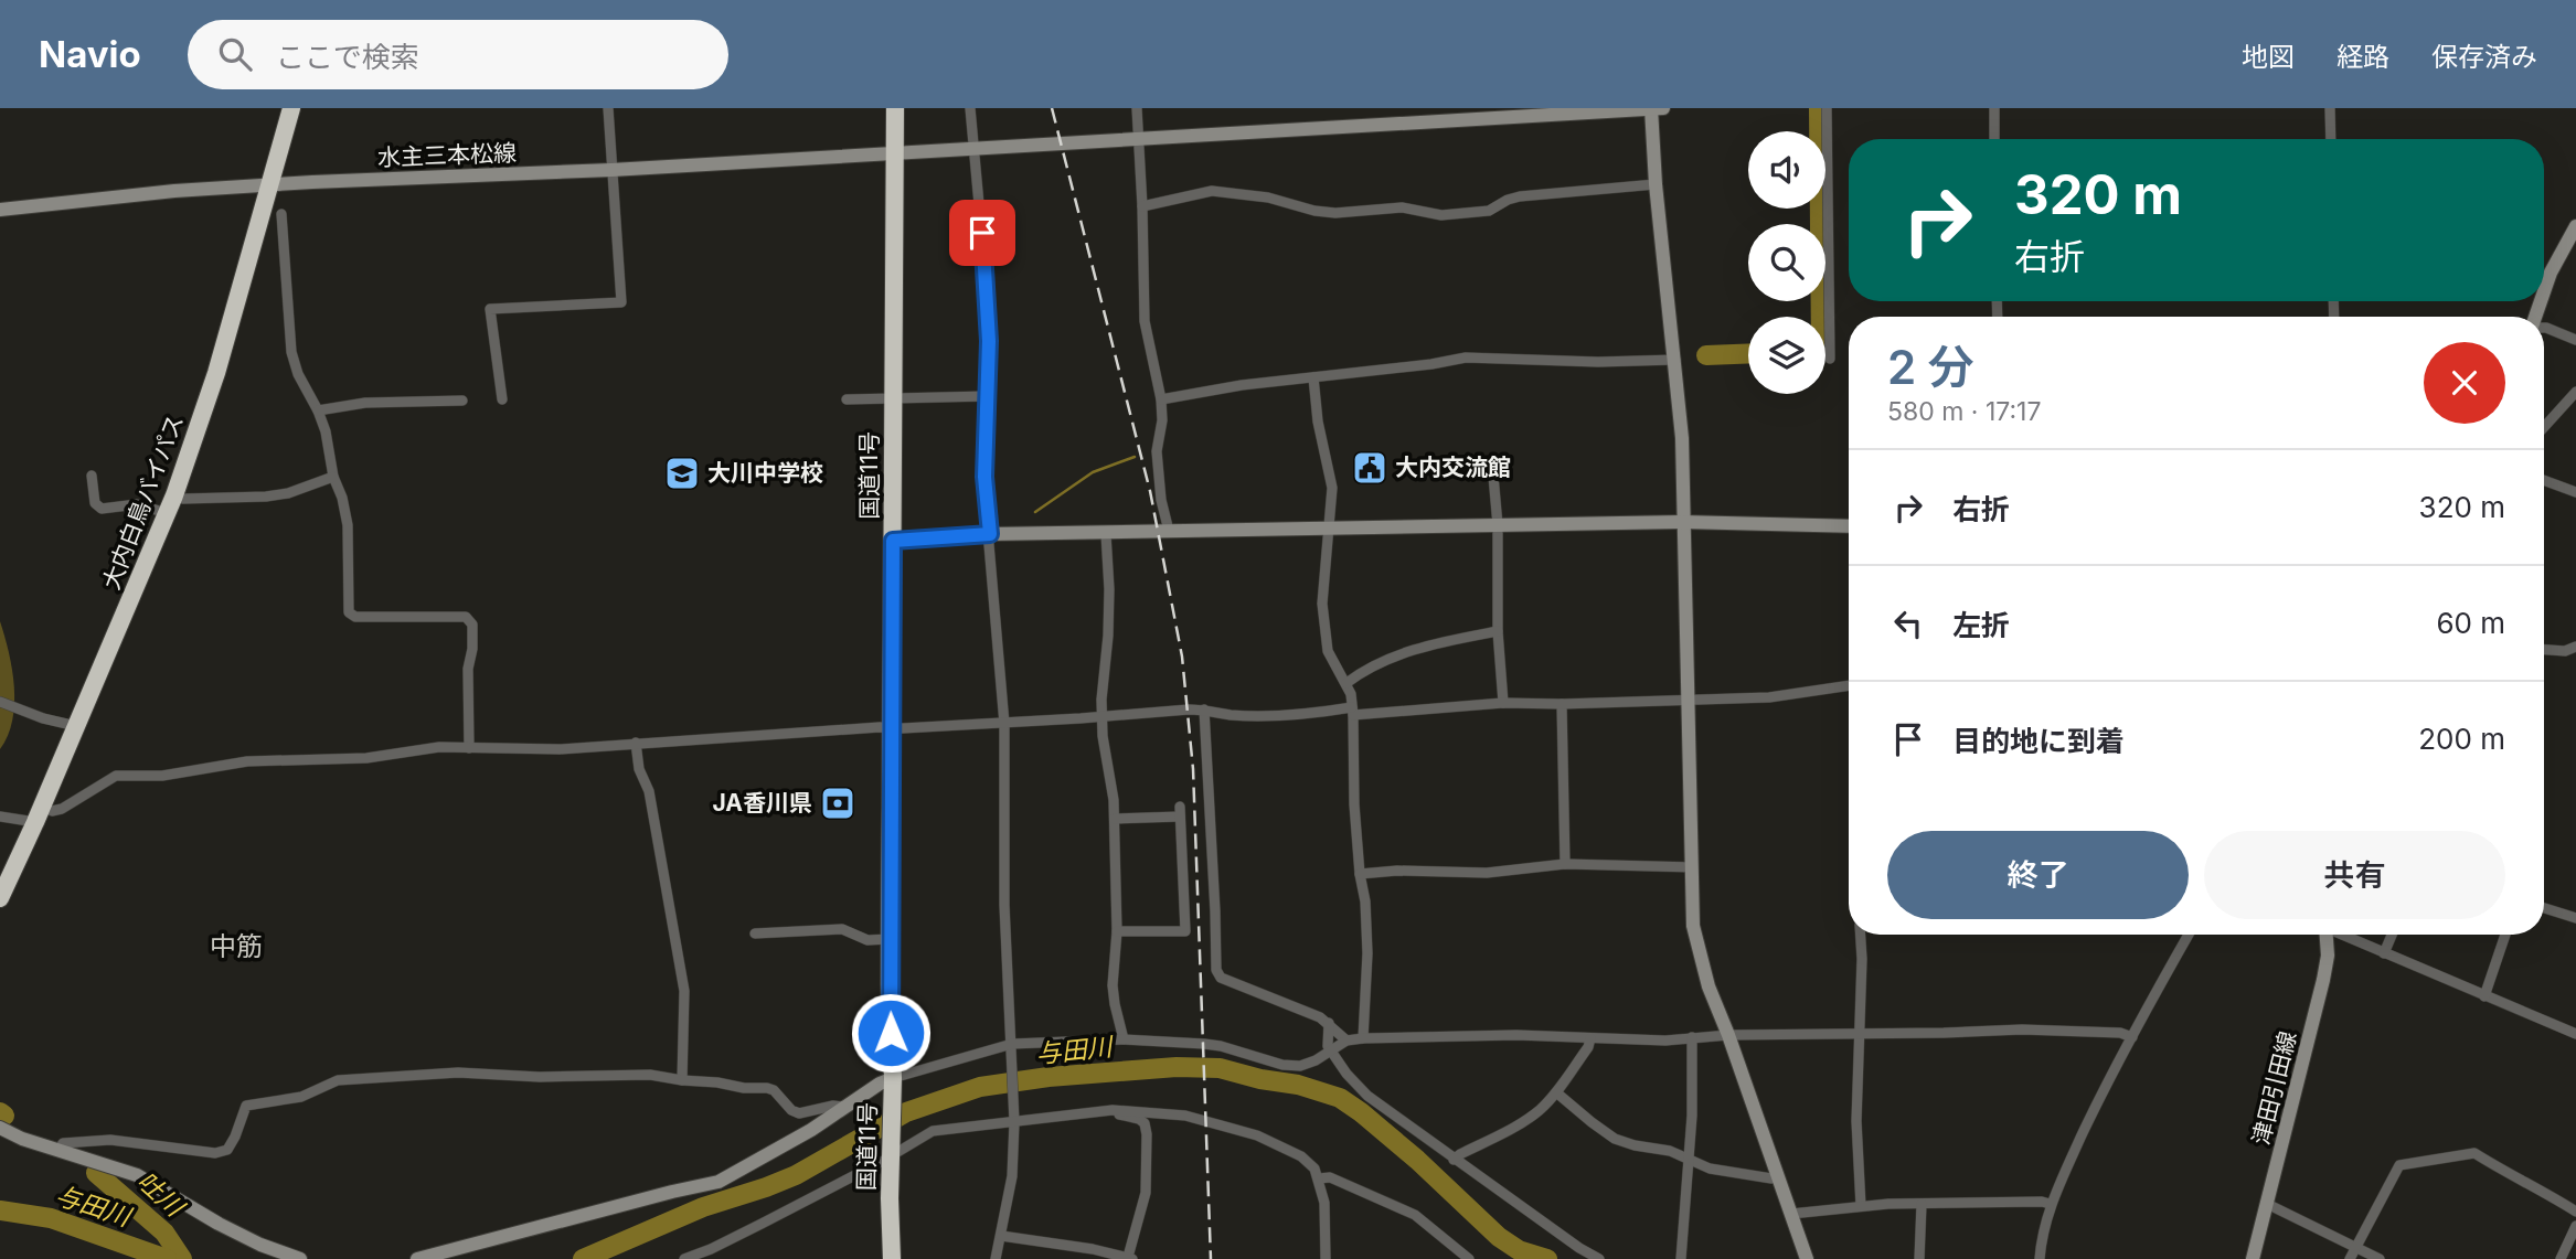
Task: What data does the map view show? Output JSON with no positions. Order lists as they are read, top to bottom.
{
  "streets": {
    "highway": ["国道11号", "大内白鳥バイパス"],
    "street": ["水主三本松線", "津田引田線"]
  },
  "crossings": [
    ["水主三本松線", "国道11号"],
    ["水主三本松線", "大内白鳥バイパス"]
  ],
  "districts": ["中筋"],
  "water": ["与田川", "吐川"],
  "places": {
    "public building": ["大内交流館"],
    "school or university": ["大川中学校"],
    "bank": ["JA香川県"]
  },
  "page": {
    "header": "Navio",
    "search": "ここで検索",
    "nav": ["地図", "経路", "保存済み"],
    "turn": ["320 m", "右折"],
    "heading": ["2 分", "580 m · 17:17"],
    "list": [
      {
        "name": "右折",
        "value": "320 m"
      },
      {
        "name": "左折",
        "value": "60 m"
      },
      {
        "name": "目的地に到着",
        "value": "200 m"
      }
    ],
    "buttons": ["終了", "共有"]
  }
}
